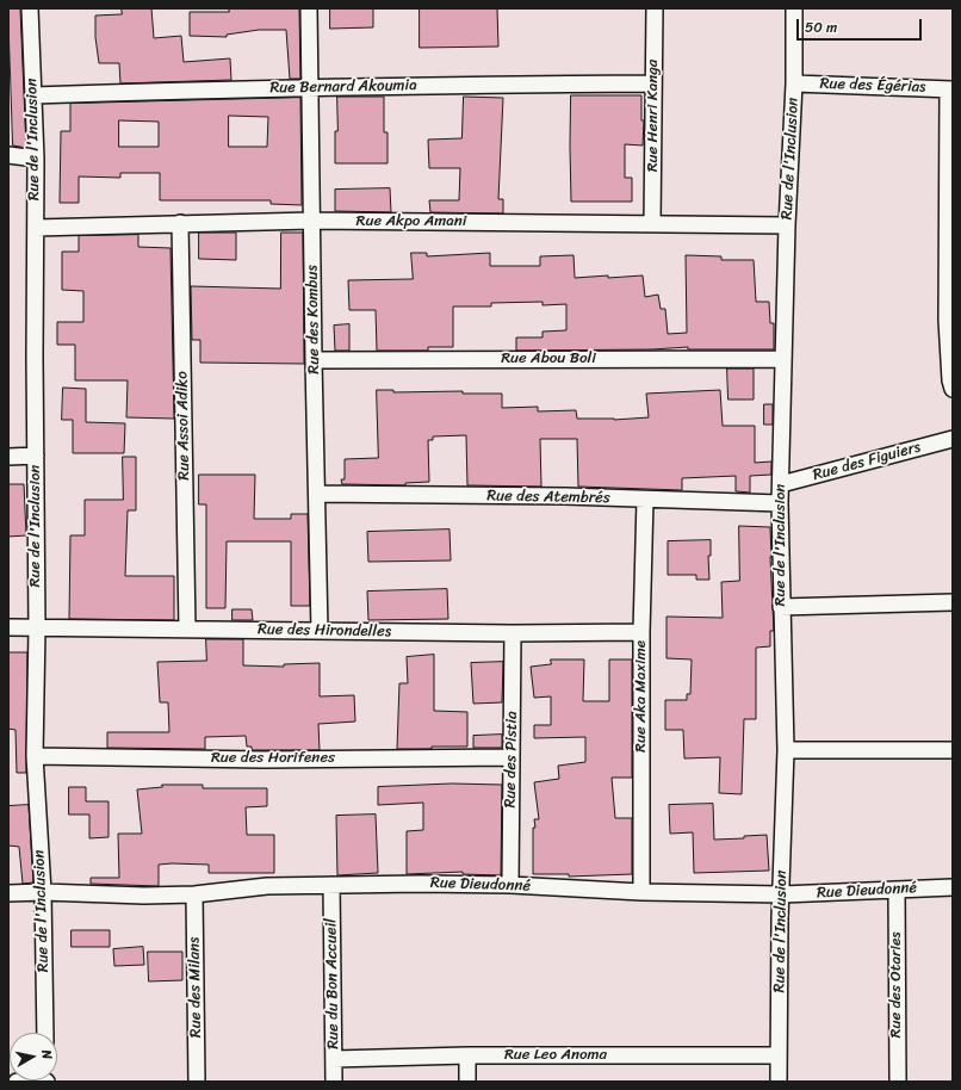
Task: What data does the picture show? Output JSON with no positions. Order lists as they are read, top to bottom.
{
  "streets": {
    "street": [
      "Rue des Égérias",
      "Rue Bernard Akoumia",
      "Rue Henri Kanga",
      "Rue de l'Inclusion",
      "Rue Akpo Amani",
      "Rue des Kombus",
      "Rue Abou Boli",
      "Rue Assoi Adiko",
      "Rue des Figuiers",
      "Rue des Atembrés",
      "Rue des Hirondelles",
      "Rue Aka Maxime",
      "Rue des Horifenes",
      "Rue des Pistia",
      "Rue Dieudonné",
      "Rue du Bon Accueil",
      "Rue des Otaries",
      "Rue des Milans",
      "Rue Leo Anoma"
    ]
  },
  "crossings": [
    ["Rue des Égérias", "Rue de l'Inclusion"],
    ["Rue Bernard Akoumia", "Rue Henri Kanga"],
    ["Rue Bernard Akoumia", "Rue de l'Inclusion"],
    ["Rue Bernard Akoumia", "Rue des Kombus"],
    ["Rue Henri Kanga", "Rue Akpo Amani"],
    ["Rue de l'Inclusion", "Rue Akpo Amani"],
    ["Rue de l'Inclusion", "Rue Abou Boli"],
    ["Rue de l'Inclusion", "Rue des Figuiers"],
    ["Rue de l'Inclusion", "Rue des Atembrés"],
    ["Rue de l'Inclusion", "Rue des Hirondelles"],
    ["Rue de l'Inclusion", "Rue des Horifenes"],
    ["Rue de l'Inclusion", "Rue Dieudonné"],
    ["Rue de l'Inclusion", "Rue Leo Anoma"],
    ["Rue Akpo Amani", "Rue des Kombus"],
    ["Rue Akpo Amani", "Rue Assoi Adiko"],
    ["Rue des Kombus", "Rue Abou Boli"],
    ["Rue des Kombus", "Rue des Atembrés"],
    ["Rue des Kombus", "Rue des Hirondelles"],
    ["Rue Assoi Adiko", "Rue des Hirondelles"],
    ["Rue des Atembrés", "Rue Aka Maxime"],
    ["Rue des Hirondelles", "Rue Aka Maxime"],
    ["Rue des Hirondelles", "Rue des Pistia"],
    ["Rue Aka Maxime", "Rue Dieudonné"],
    ["Rue des Horifenes", "Rue des Pistia"],
    ["Rue des Pistia", "Rue Dieudonné"],
    ["Rue Dieudonné", "Rue du Bon Accueil"],
    ["Rue Dieudonné", "Rue des Otaries"],
    ["Rue Dieudonné", "Rue des Milans"],
    ["Rue du Bon Accueil", "Rue Leo Anoma"]
  ],
  "scale_bar": "50 m",
  "north": "right"
}
